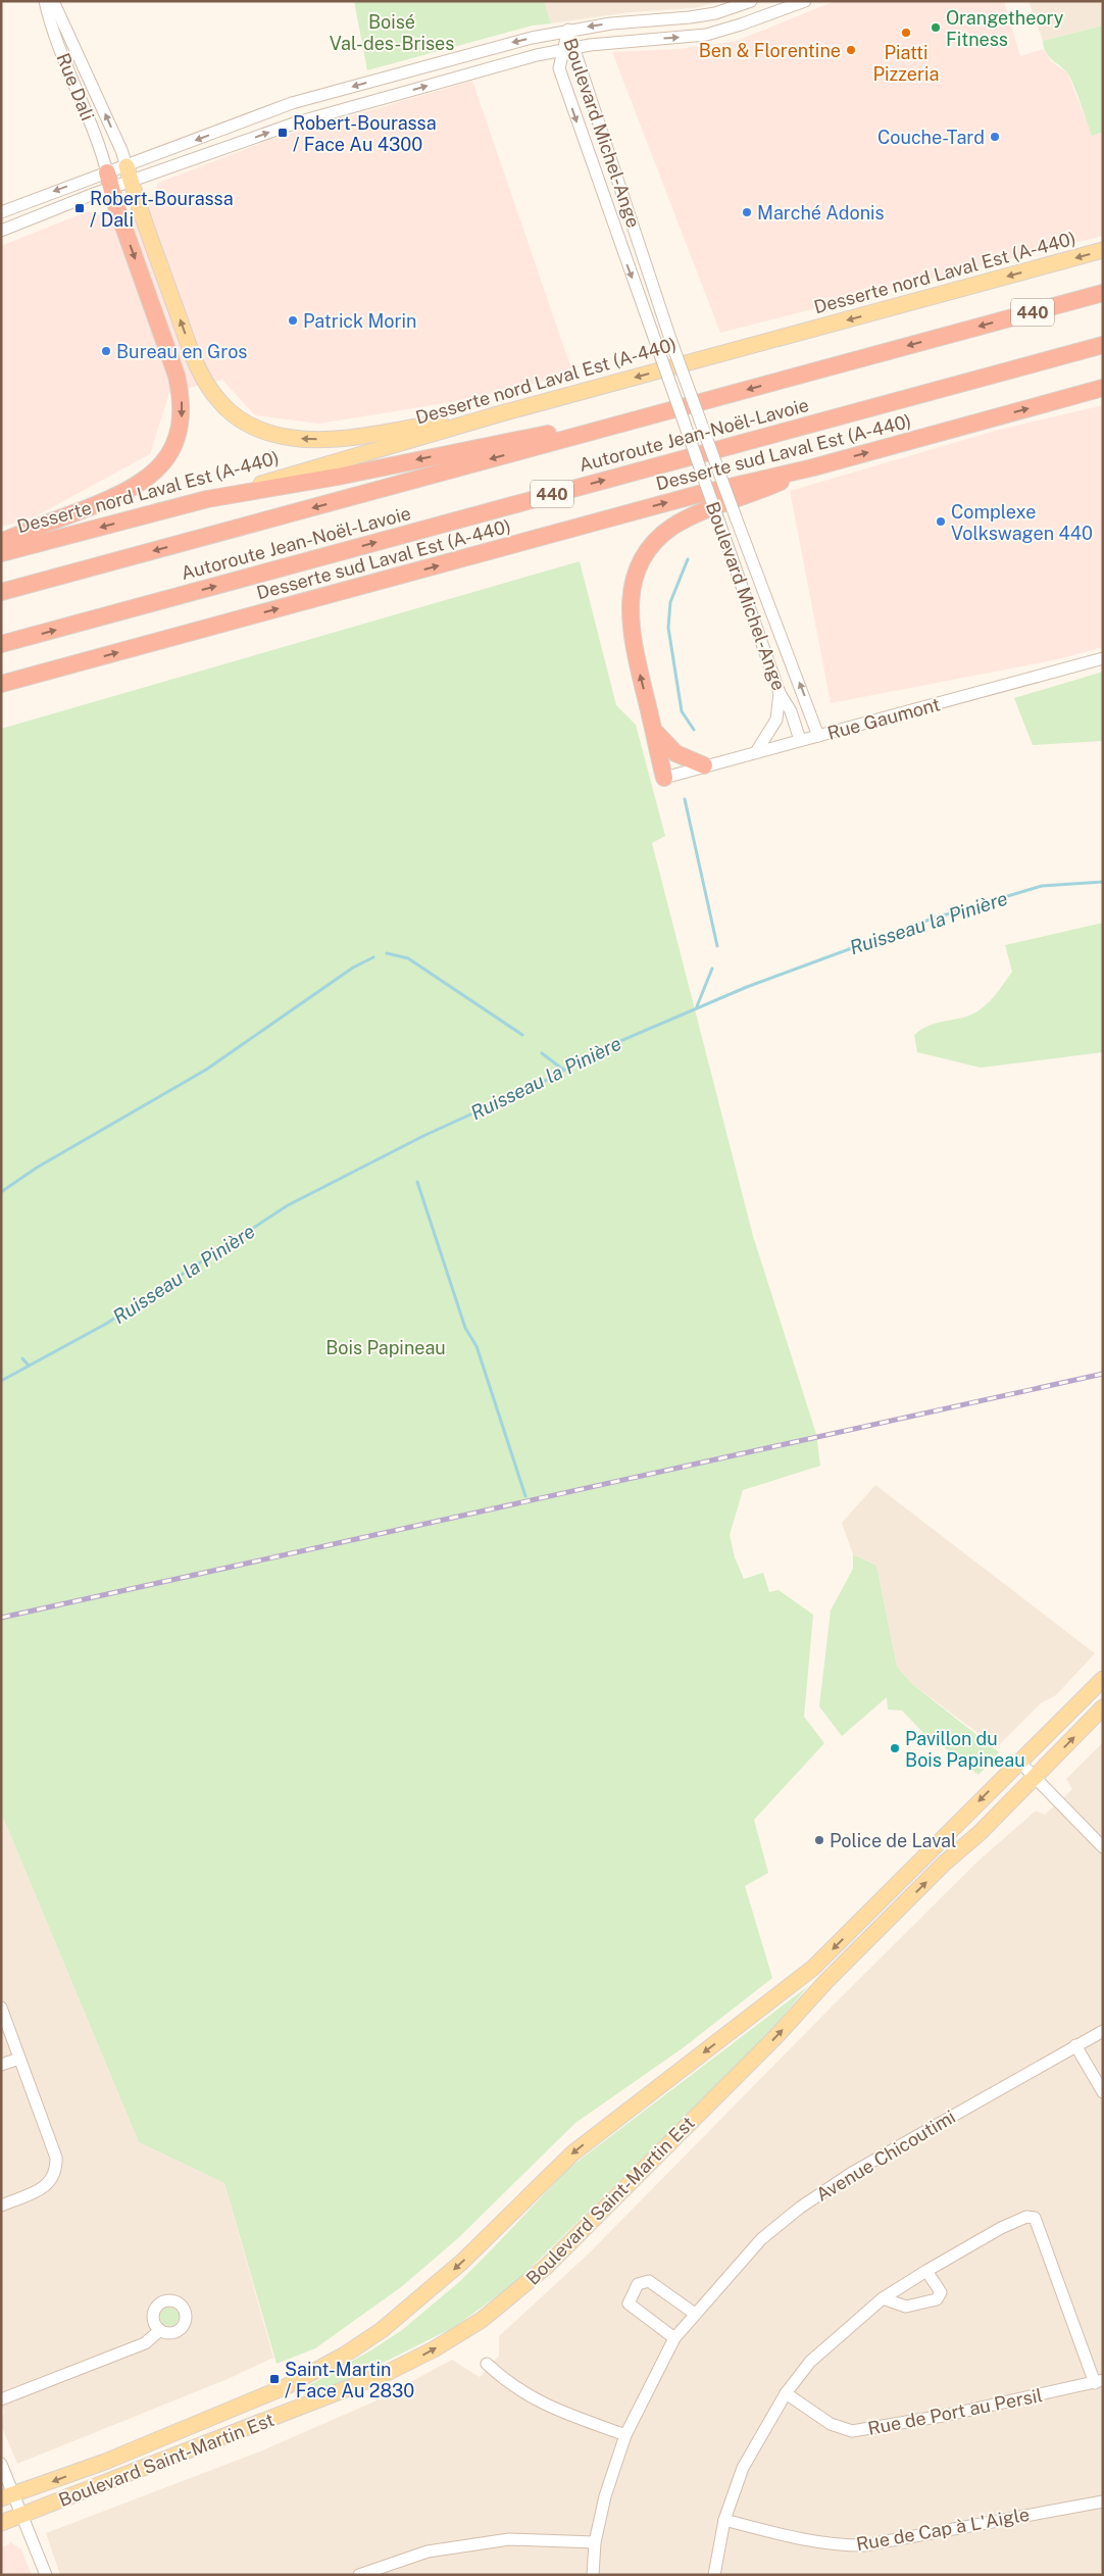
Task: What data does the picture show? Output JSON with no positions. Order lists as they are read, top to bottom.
{
  "streets": {
    "highway": [
      "Desserte nord Laval Est (A-440)",
      "440",
      "Autoroute Jean-Noël-Lavoie",
      "Desserte sud Laval Est (A-440)"
    ],
    "main road": ["Boulevard Saint-Martin Est"],
    "street": [
      "Rue Dali",
      "Boulevard Michel-Ange",
      "Rue Gaumont",
      "Avenue Chicoutimi",
      "Rue de Port au Persil",
      "Rue de Cap à L'Aigle"
    ]
  },
  "crossings": [
    ["Boulevard Michel-Ange", "Rue Gaumont"]
  ],
  "one_way": ["Desserte nord Laval Est (A-440)"],
  "water": ["Ruisseau la Pinière"],
  "parks": ["Boisé Val-des-Brises", "Bois Papineau"],
  "places": {
    "other": [
      "Orangetheory Fitness",
      "Piatti Pizzeria",
      "Ben & Florentine",
      "Couche-Tard",
      "Marché Adonis",
      "Patrick Morin",
      "Bureau en Gros",
      "Complexe Volkswagen 440",
      "Pavillon du Bois Papineau",
      "Police de Laval"
    ],
    "transit": ["Robert-Bourassa / Face Au 4300", "Robert-Bourassa / Dali", "Saint-Martin / Face Au 2830"]
  }
}
